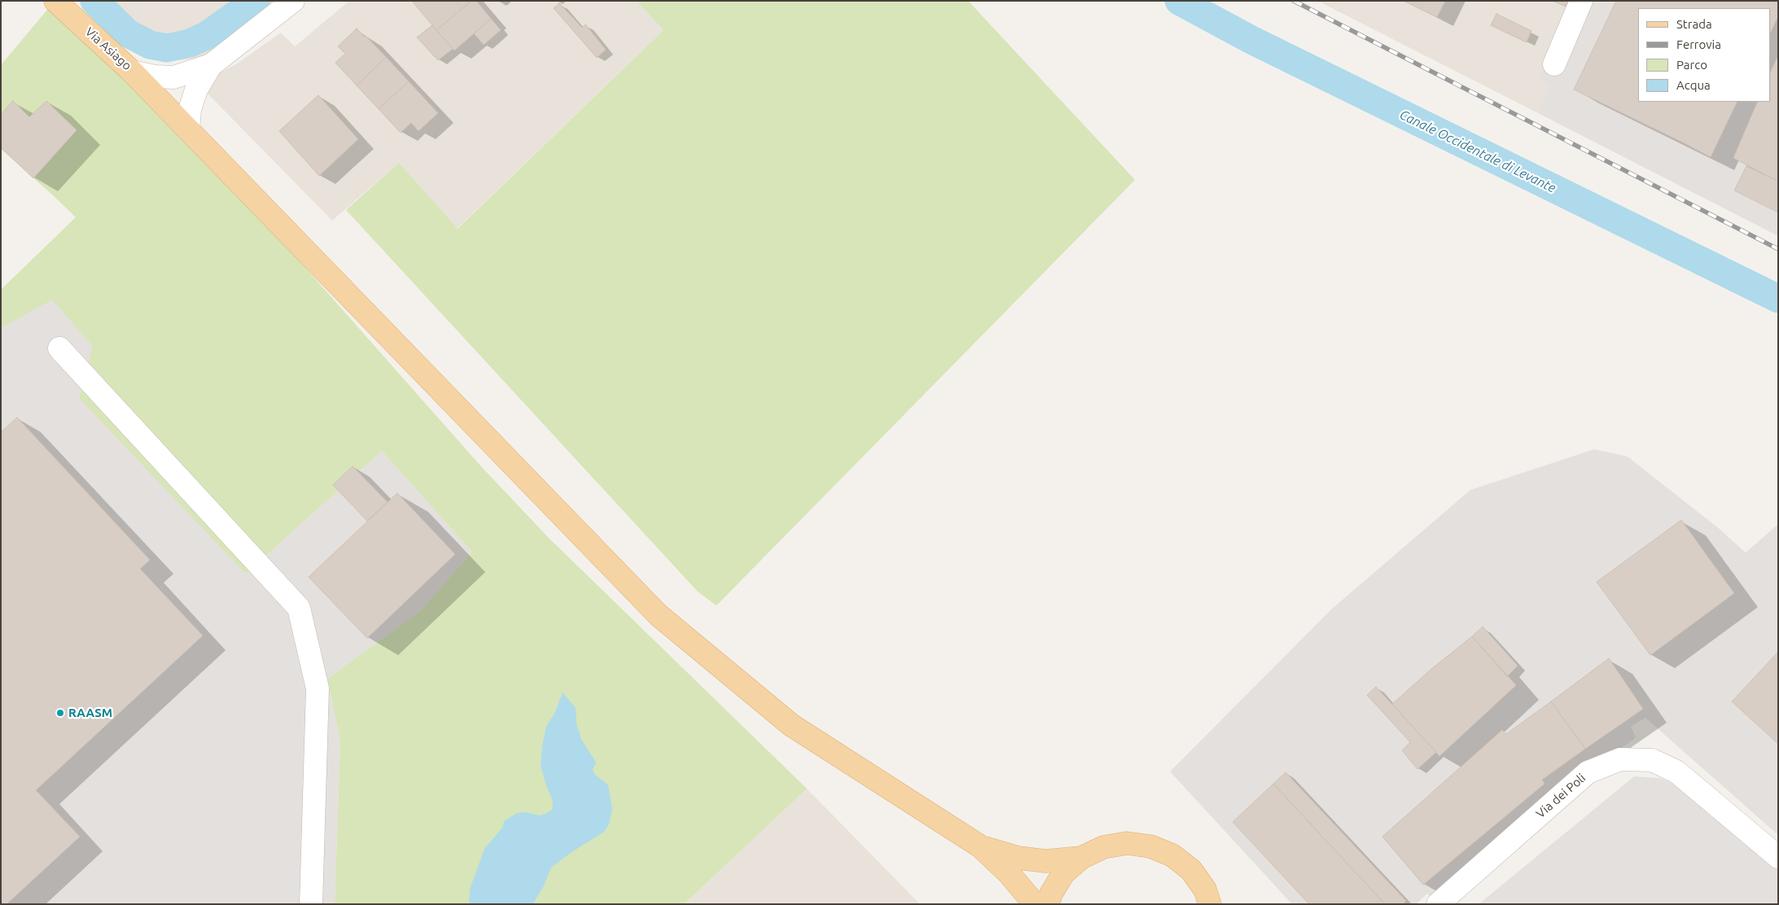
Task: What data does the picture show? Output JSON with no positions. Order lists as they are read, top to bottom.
{
  "streets": {
    "main road": ["Via Asiago"],
    "street": ["Via dei Poli"]
  },
  "water": ["Canale Occidentale di Levante"],
  "places": ["RAASM"],
  "legend": [
    "Strada",
    "Ferrovia",
    "Parco",
    "Acqua"
  ]
}
